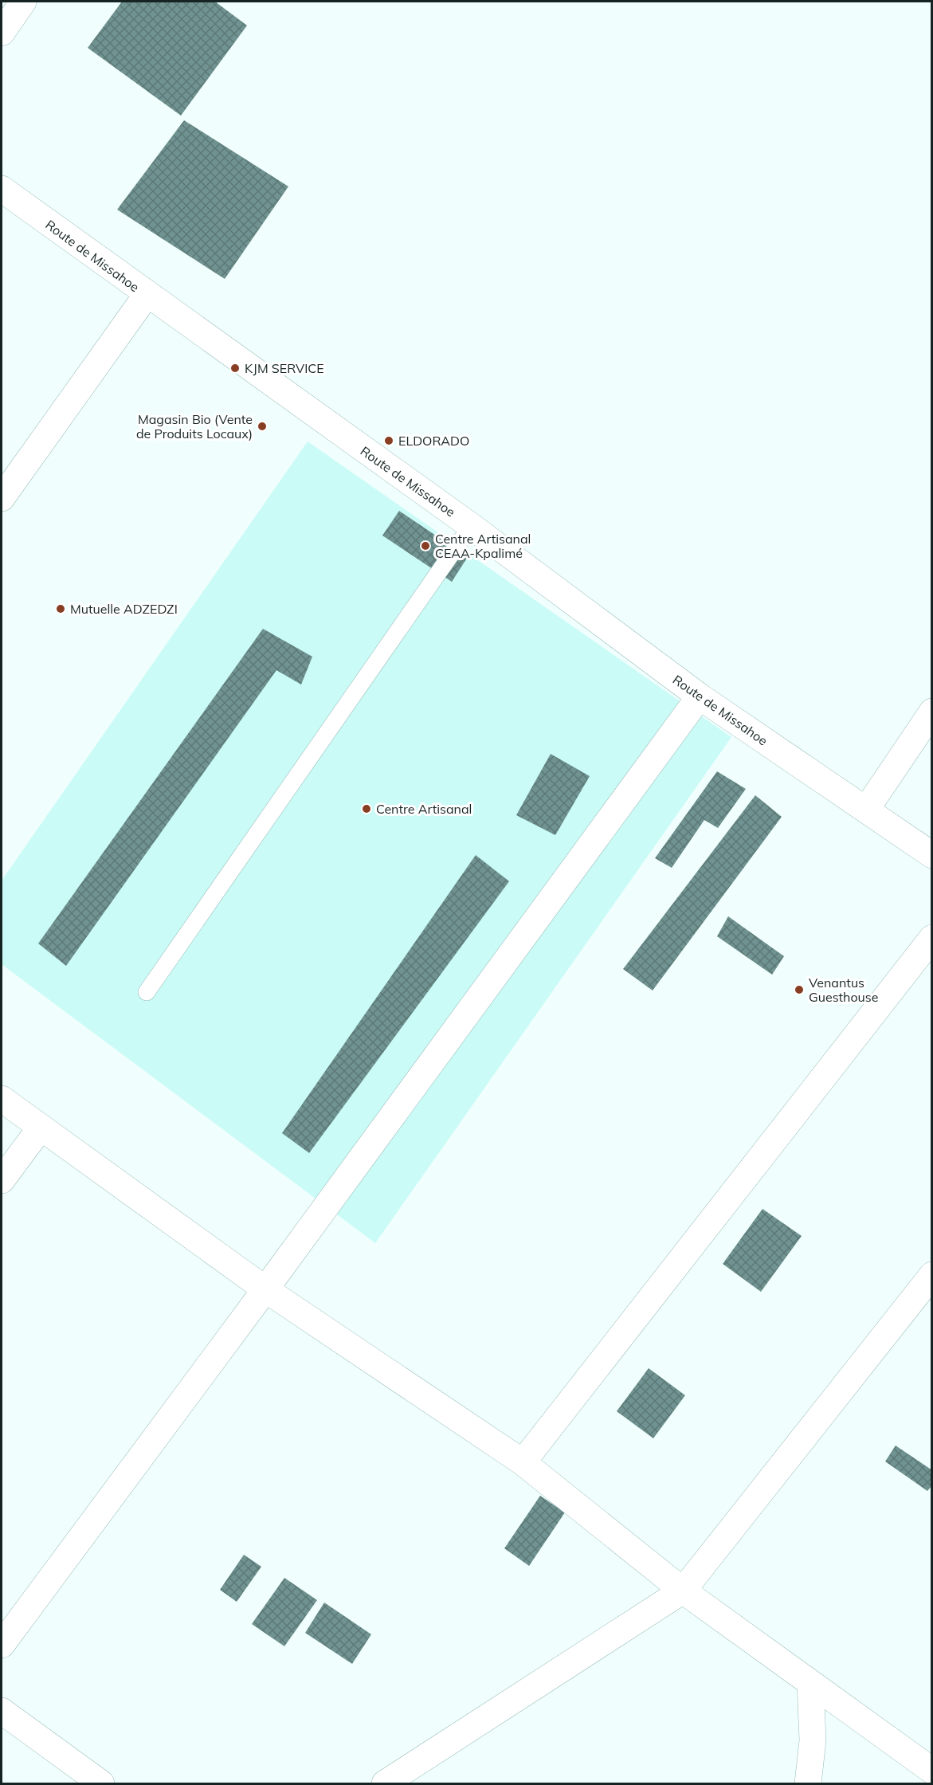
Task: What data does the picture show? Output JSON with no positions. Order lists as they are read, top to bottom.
{
  "streets": {
    "street": ["Route de Missahoe"]
  },
  "places": [
    "KJM SERVICE",
    "Magasin Bio (Vente de Produits Locaux)",
    "ELDORADO",
    "Centre Artisanal CEAA-Kpalimé",
    "Mutuelle ADZEDZI",
    "Centre Artisanal",
    "Venantus Guesthouse"
  ]
}
